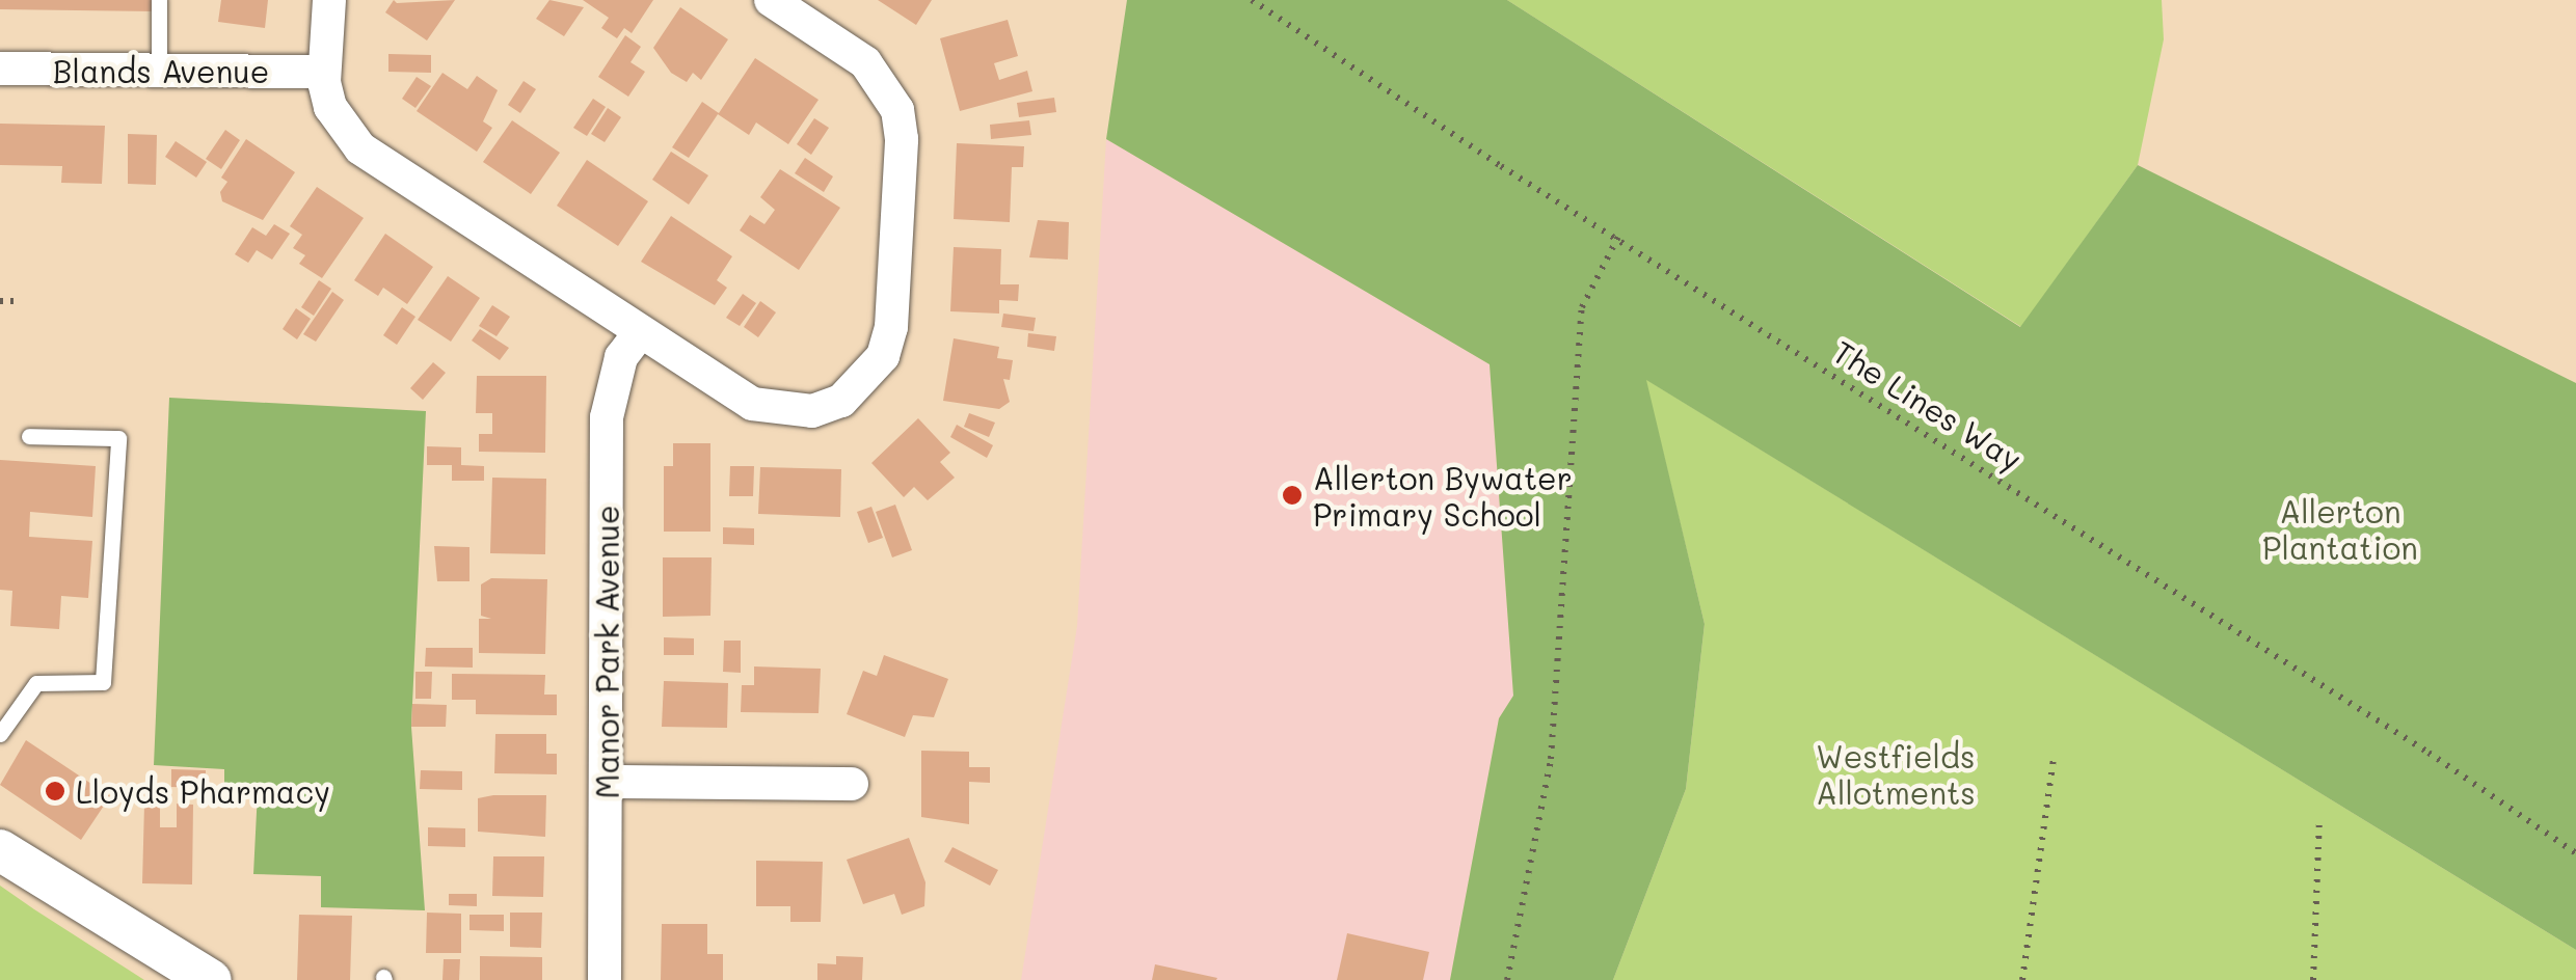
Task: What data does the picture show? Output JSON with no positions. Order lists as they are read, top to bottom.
{
  "streets": {
    "street": ["Blands Avenue", "Manor Park Avenue"],
    "path": ["The Lines Way"]
  },
  "parks": ["Allerton Plantation", "Westfields Allotments"],
  "places": ["Allerton Bywater Primary School", "Lloyds Pharmacy"]
}
